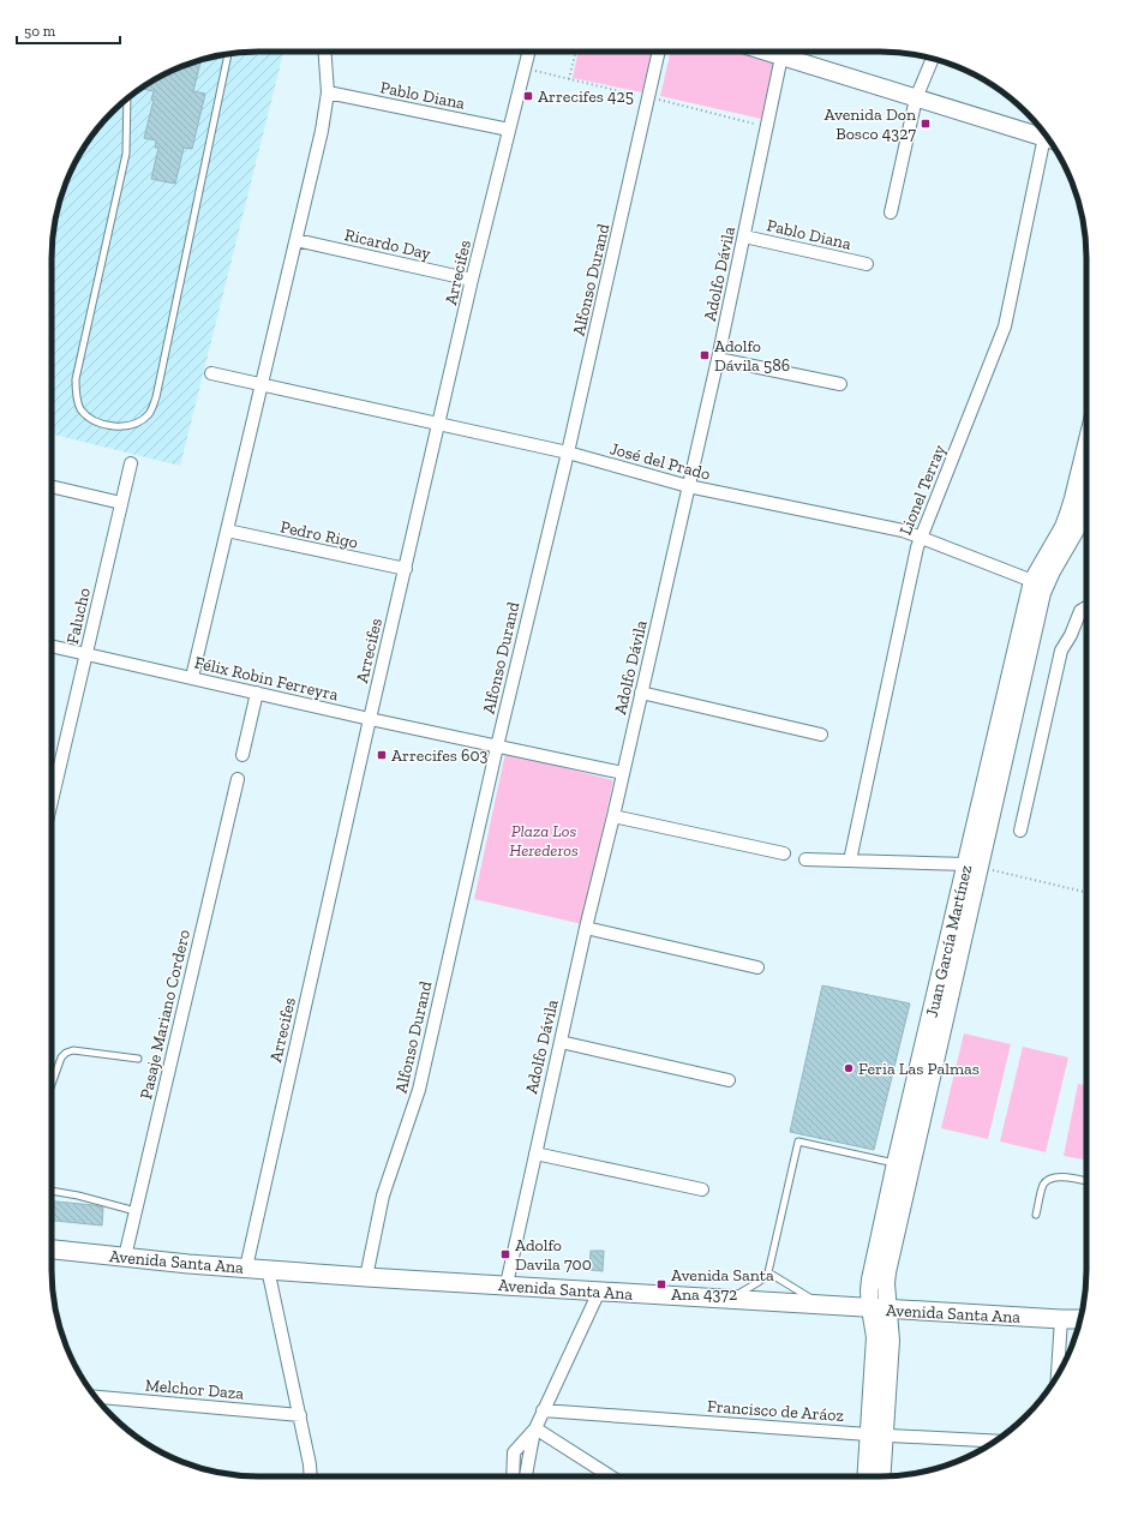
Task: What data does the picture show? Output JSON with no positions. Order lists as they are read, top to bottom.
{
  "streets": {
    "main road": ["Juan García Martínez", "Avenida Santa Ana"],
    "street": [
      "Pablo Diana",
      "Ricardo Day",
      "Arrecifes",
      "Adolfo Dávila",
      "Alfonso Durand",
      "José del Prado",
      "Lionel Terray",
      "Pedro Rigo",
      "Falucho",
      "Félix Robin Ferreyra",
      "Pasaje Mariano Cordero",
      "Melchor Daza",
      "Francisco de Aráoz"
    ]
  },
  "crossings": [
    ["Pablo Diana", "Arrecifes"],
    ["Pablo Diana", "Adolfo Dávila"],
    ["Ricardo Day", "Arrecifes"],
    ["Arrecifes", "José del Prado"],
    ["Arrecifes", "Pedro Rigo"],
    ["Arrecifes", "Félix Robin Ferreyra"],
    ["Arrecifes", "Avenida Santa Ana"],
    ["Adolfo Dávila", "José del Prado"],
    ["Adolfo Dávila", "Félix Robin Ferreyra"],
    ["Adolfo Dávila", "Avenida Santa Ana"],
    ["Alfonso Durand", "José del Prado"],
    ["Alfonso Durand", "Félix Robin Ferreyra"],
    ["Alfonso Durand", "Avenida Santa Ana"],
    ["José del Prado", "Lionel Terray"],
    ["José del Prado", "Juan García Martínez"],
    ["Falucho", "Félix Robin Ferreyra"],
    ["Juan García Martínez", "Avenida Santa Ana"],
    ["Juan García Martínez", "Francisco de Aráoz"],
    ["Pasaje Mariano Cordero", "Avenida Santa Ana"]
  ],
  "parks": ["Plaza Los Herederos"],
  "places": {
    "transit": [
      "Arrecifes 425",
      "Avenida Don Bosco 4327",
      "Adolfo Dávila 586",
      "Arrecifes 603",
      "Adolfo Davila 700",
      "Avenida Santa Ana 4372"
    ],
    "other": ["Feria Las Palmas"]
  },
  "scale_bar": "50 m"
}
